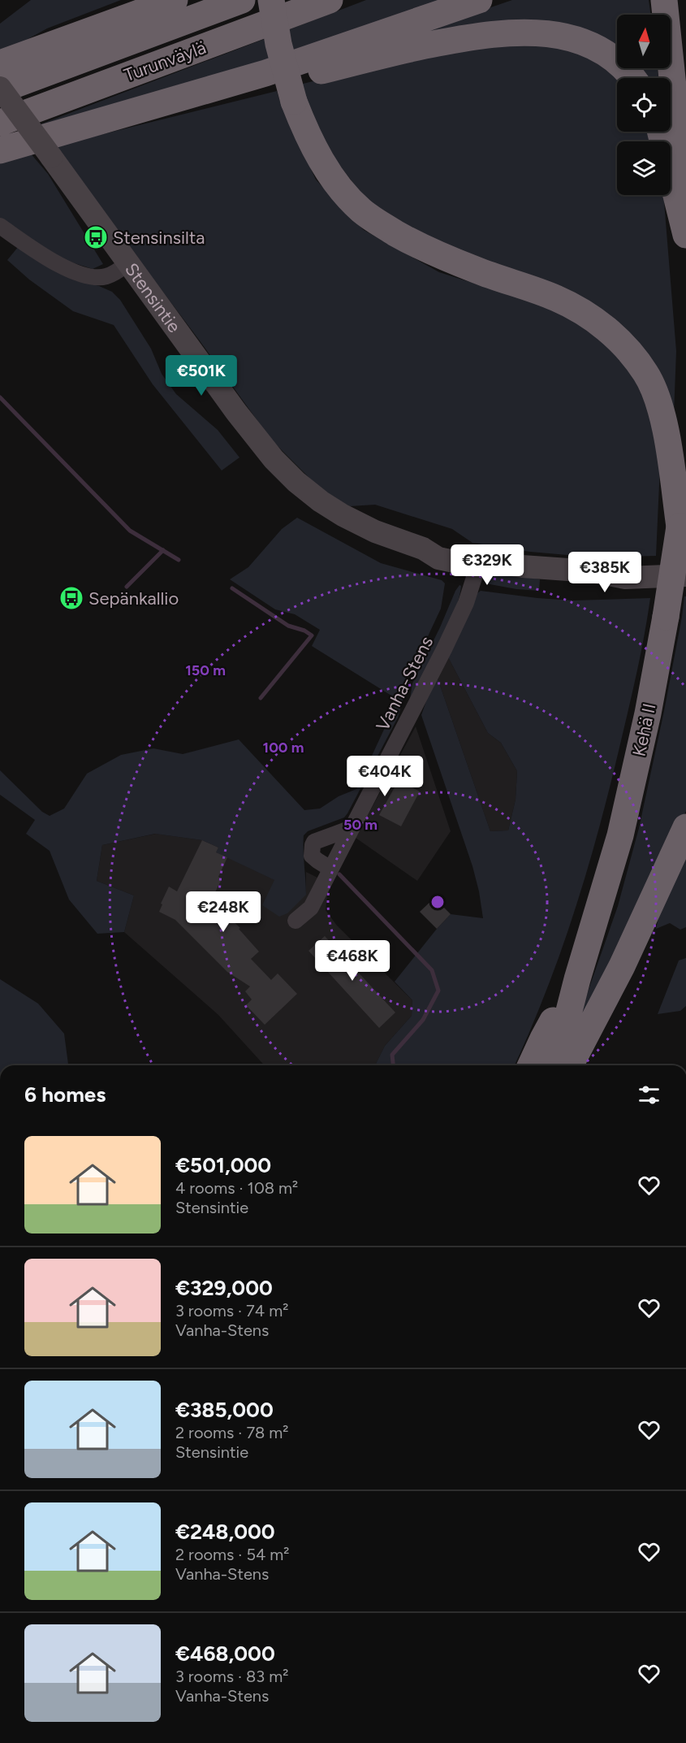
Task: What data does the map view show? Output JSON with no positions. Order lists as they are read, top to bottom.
{
  "streets": {
    "highway": ["Turunväylä", "Kehä II"],
    "main road": ["Stensintie"],
    "street": ["Vanha-Stens"]
  },
  "crossings": [
    ["Turunväylä", "Stensintie"],
    ["Stensintie", "Vanha-Stens"]
  ],
  "places": {
    "bus stop": ["Stensinsilta", "Sepänkallio"]
  },
  "north": "top",
  "page": {
    "price": [
      "€501K",
      "€329K",
      "€385K",
      "€404K",
      "€248K",
      "€468K"
    ],
    "heading": "6 homes",
    "list": [
      {
        "name": "€501,000",
        "note": "4 rooms · 108 m² · Stensintie"
      },
      {
        "name": "€329,000",
        "note": "3 rooms · 74 m² · Vanha-Stens"
      },
      {
        "name": "€385,000",
        "note": "2 rooms · 78 m² · Stensintie"
      },
      {
        "name": "€248,000",
        "note": "2 rooms · 54 m² · Vanha-Stens"
      },
      {
        "name": "€468,000",
        "note": "3 rooms · 83 m² · Vanha-Stens"
      }
    ]
  },
  "rings": ["150 m", "100 m", "50 m"]
}
